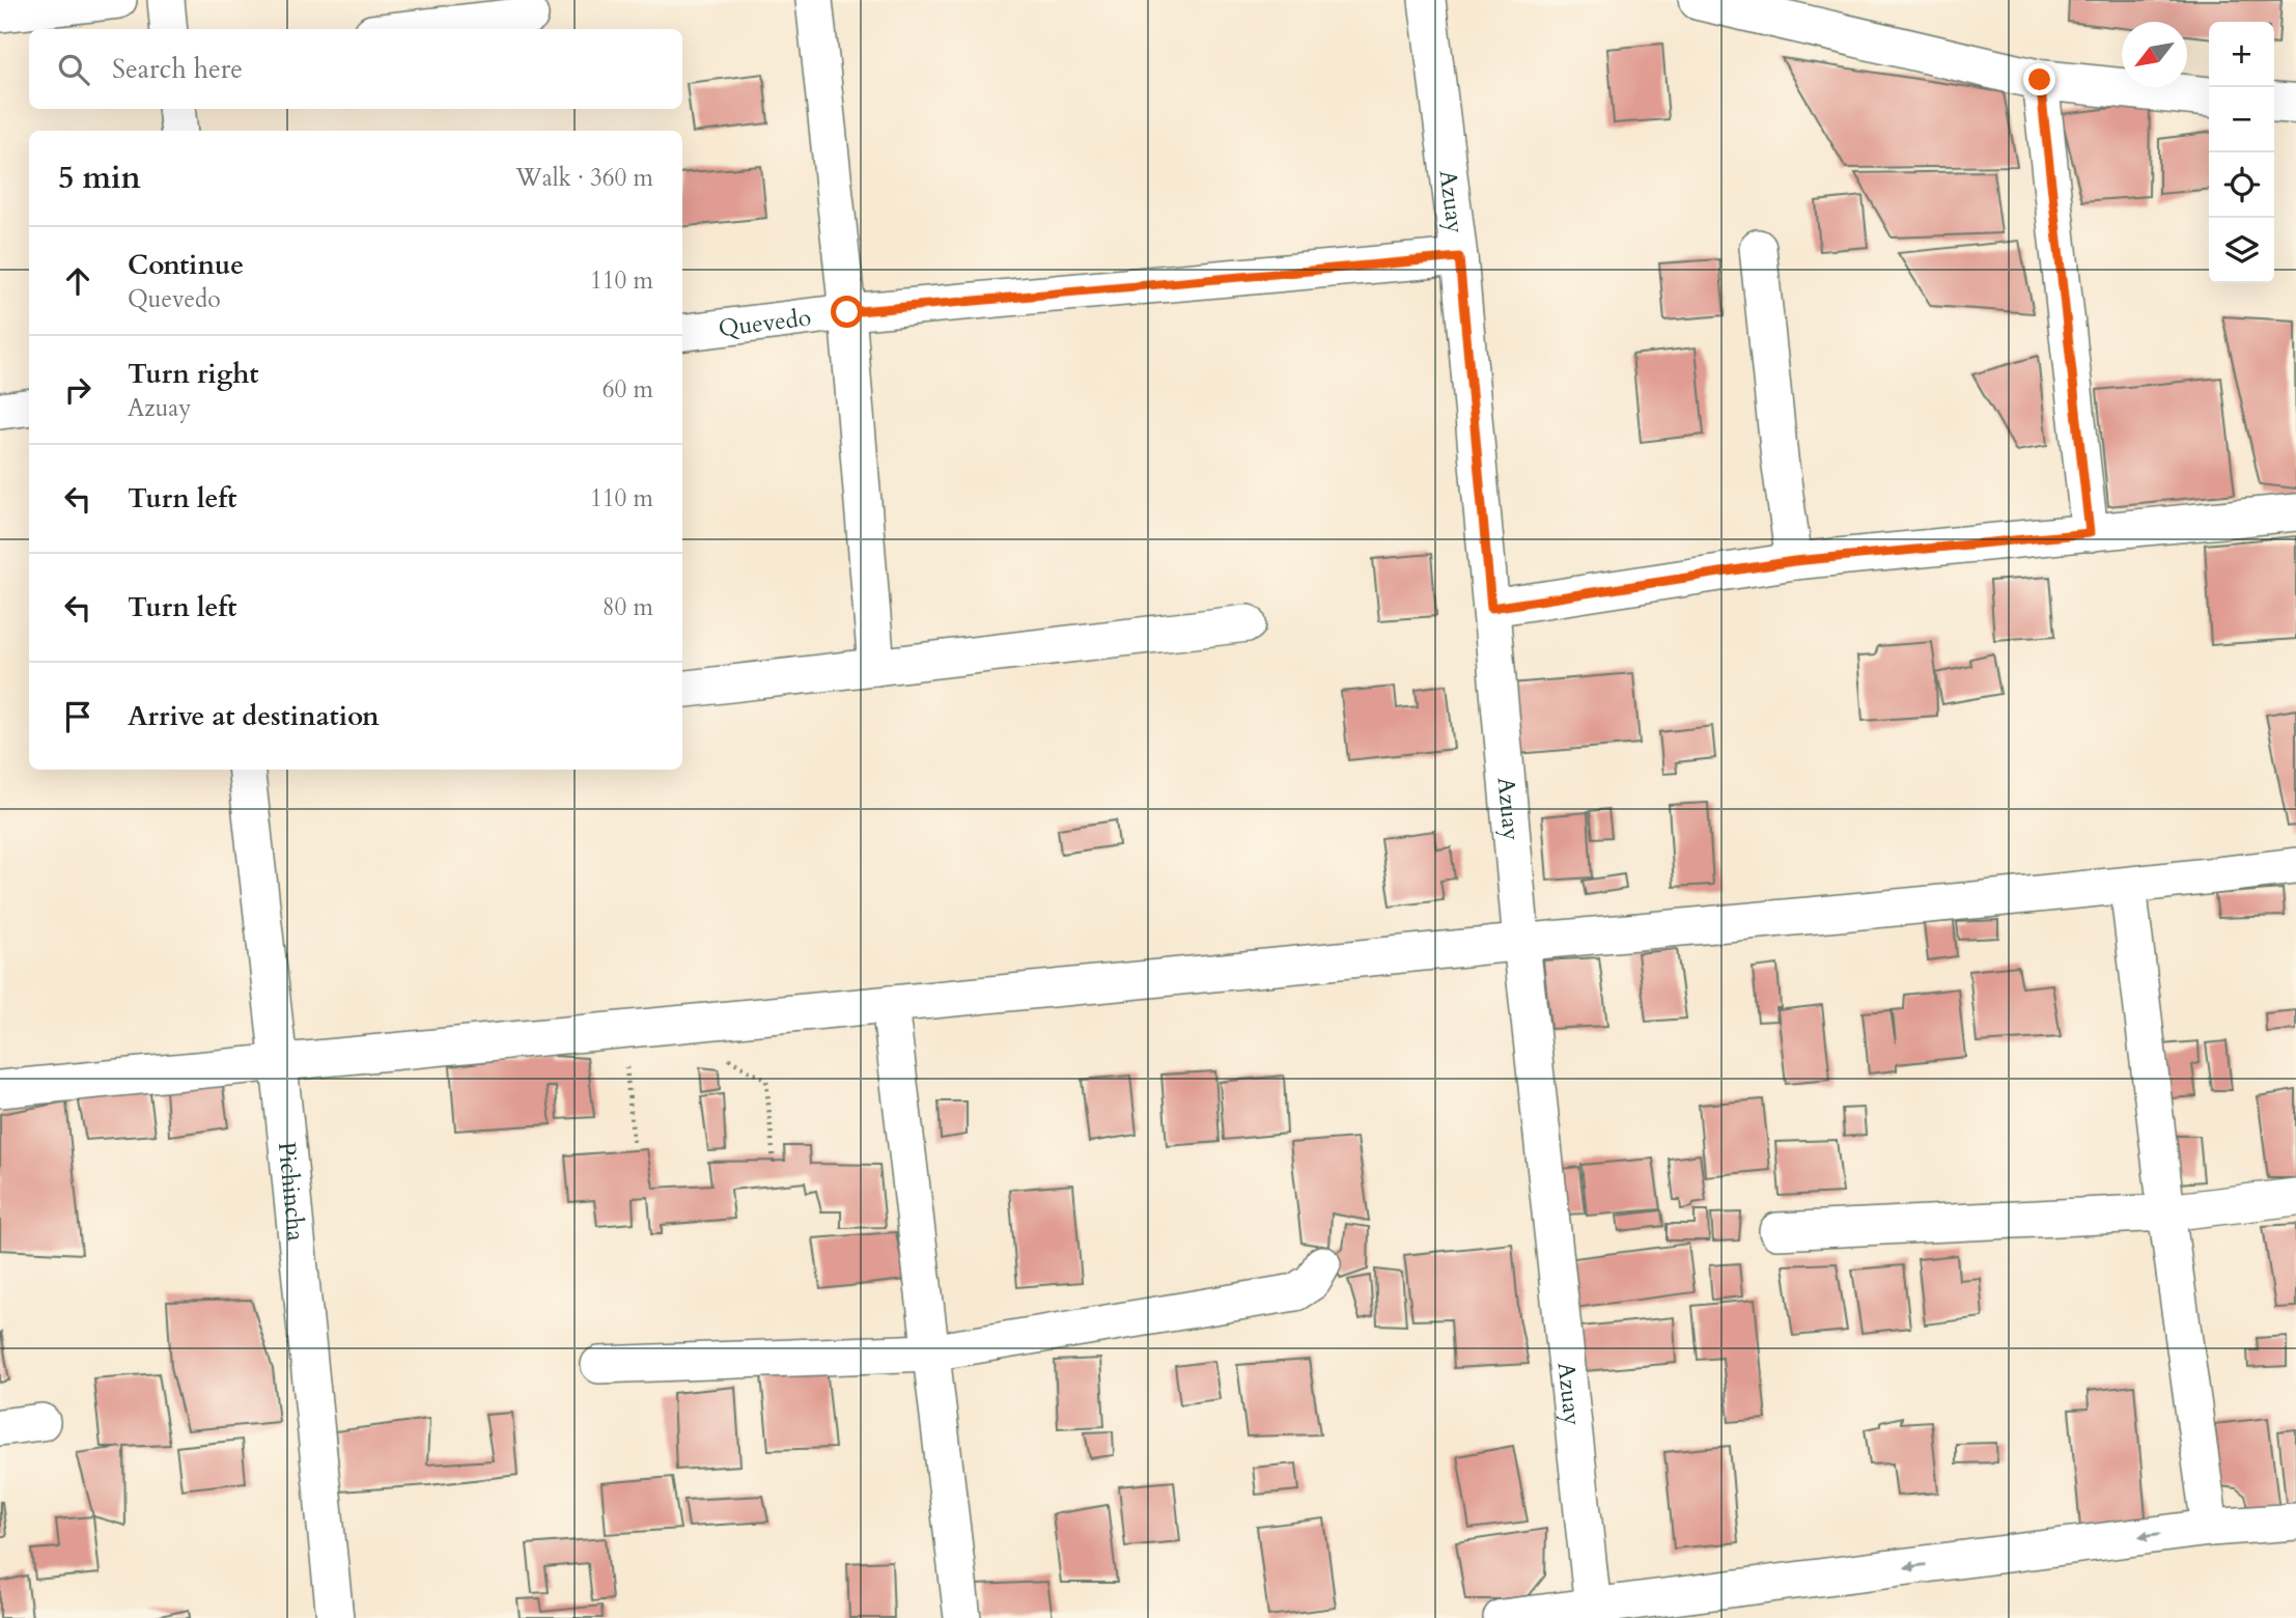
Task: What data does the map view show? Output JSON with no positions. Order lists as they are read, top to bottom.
{
  "streets": {
    "street": ["Azuay", "Quevedo", "Pichincha"]
  },
  "crossings": [
    ["Azuay", "Quevedo"]
  ],
  "north": "bottom left",
  "page": {
    "map_buttons": ["+", "−"],
    "search": "Search here",
    "heading": ["5 min", "Walk · 360 m"],
    "list": [
      ["Continue", "Quevedo", "110 m"],
      ["Turn right", "Azuay", "60 m"],
      ["Turn left", "110 m"],
      ["Turn left", "80 m"],
      "Arrive at destination"
    ]
  }
}
